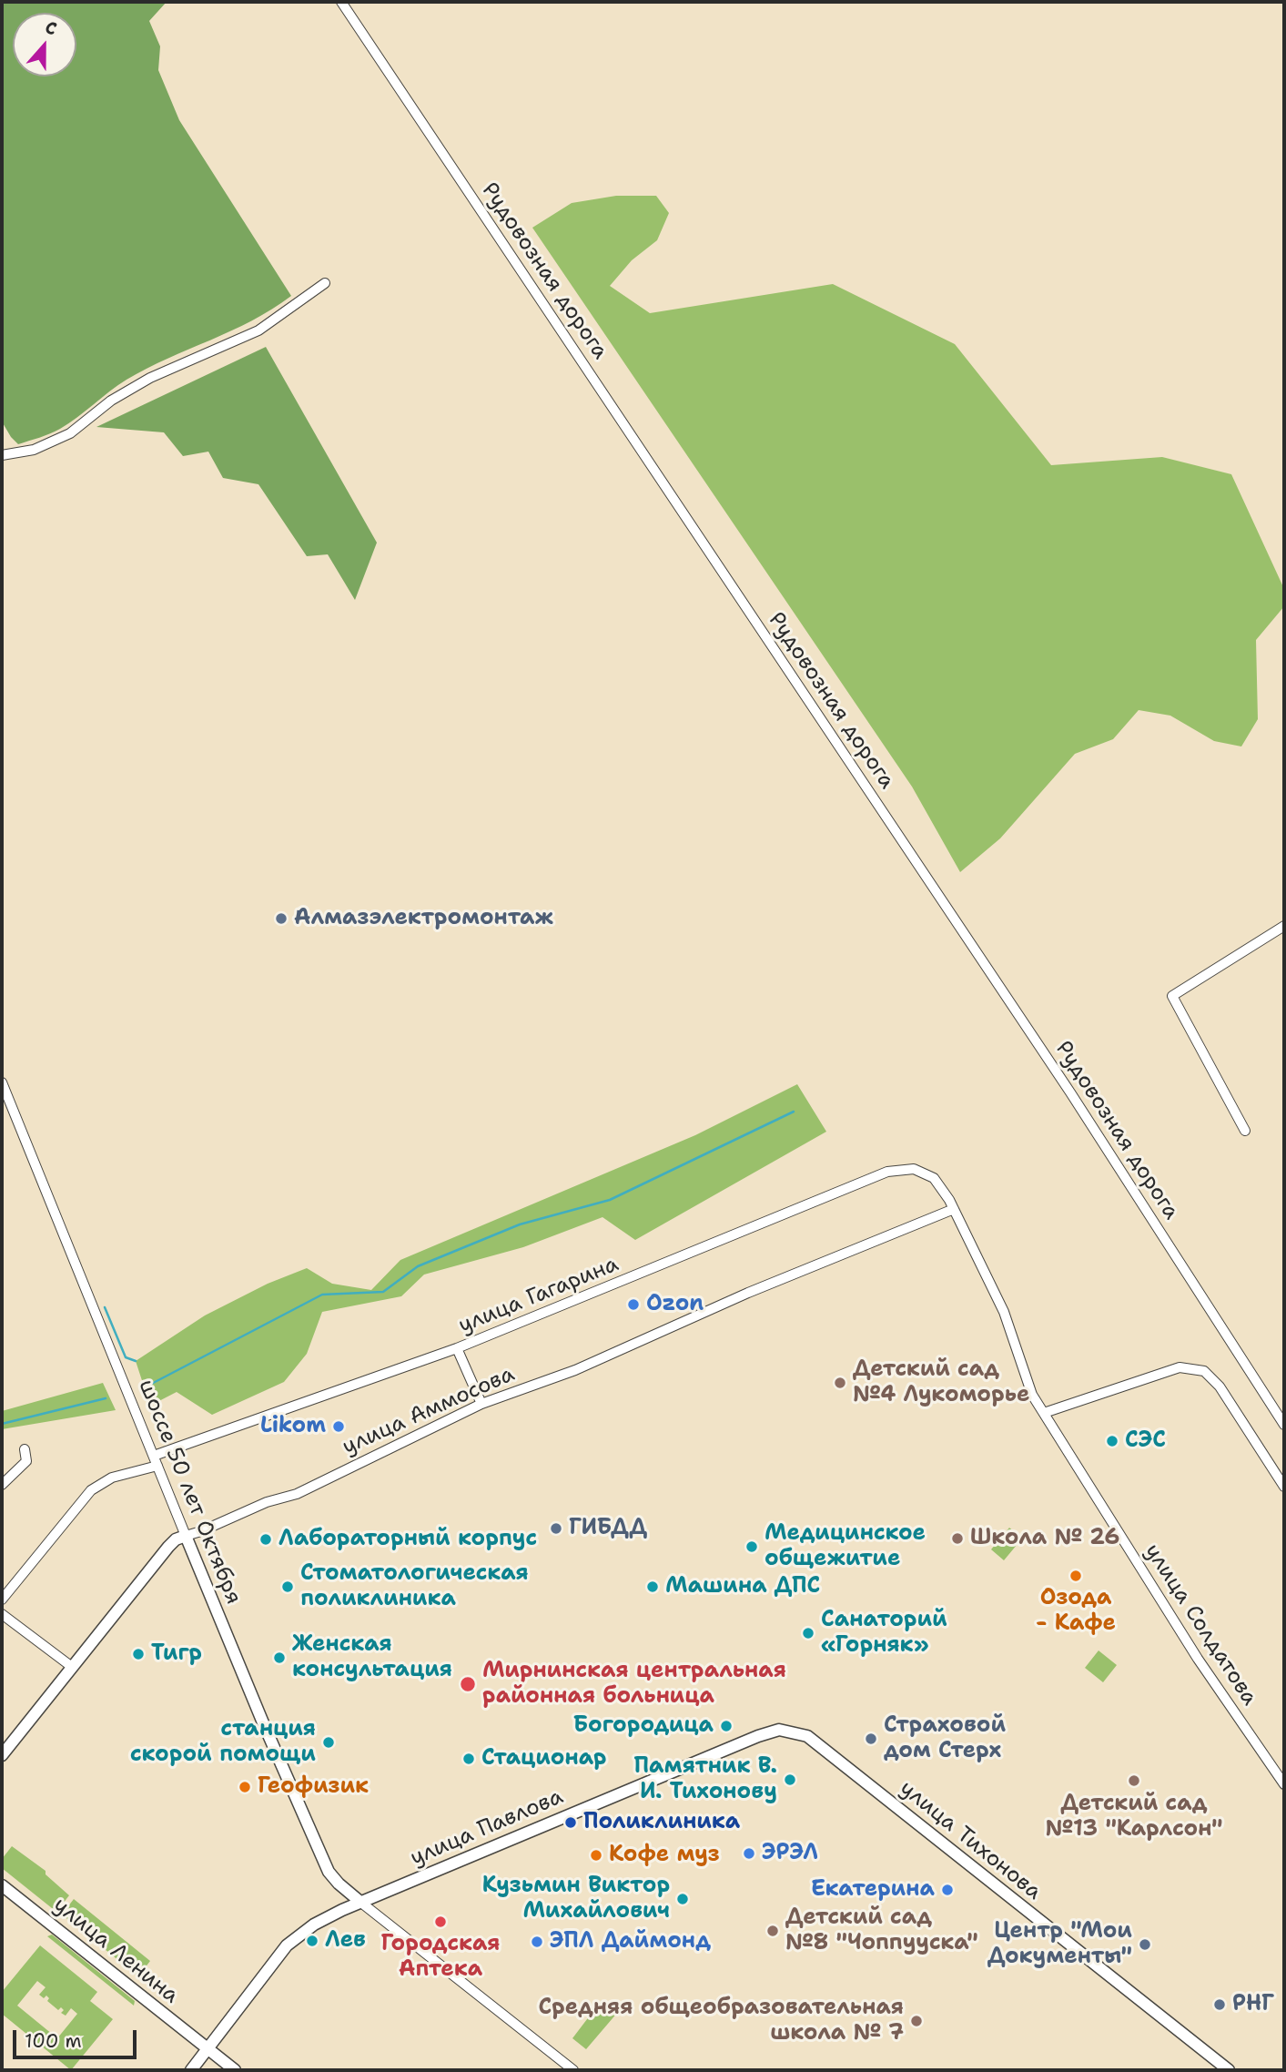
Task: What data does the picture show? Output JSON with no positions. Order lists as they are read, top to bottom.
{
  "streets": {
    "main road": [
      "улица Аммосова",
      "шоссе 50 лет Октября",
      "улица Павлова",
      "улица Тихонова",
      "улица Ленина"
    ],
    "street": ["Рудовозная дорога", "улица Гагарина", "улица Солдатова"]
  },
  "crossings": [
    ["улица Гагарина", "шоссе 50 лет Октября"],
    ["улица Гагарина", "улица Солдатова"],
    ["улица Аммосова", "шоссе 50 лет Октября"],
    ["улица Аммосова", "улица Солдатова"],
    ["шоссе 50 лет Октября", "улица Павлова"],
    ["улица Павлова", "улица Тихонова"],
    ["улица Павлова", "улица Ленина"]
  ],
  "places": [
    "Алмазэлектромонтаж",
    "Ozon",
    "Детский сад №4 Лукоморье",
    "Likom",
    "СЭС",
    "ГИБДД",
    "Школа № 26",
    "Лабораторный корпус",
    "Медицинское общежитие",
    "Озода - Кафе",
    "Стоматологическая поликлиника",
    "Машина ДПС",
    "Санаторий «Горняк»",
    "Тигр",
    "Женская консультация",
    "Мирнинская центральная районная больница",
    "Богородица",
    "Страховой дом Стерх",
    "станция скорой помощи",
    "Стационар",
    "Памятник В. И. Тихонову",
    "Детский сад №13 \"Карлсон\"",
    "Геофизик",
    "Поликлиника",
    "ЭРЭЛ",
    "Кофе муз",
    "Екатерина",
    "Кузьмин Виктор Михайлович",
    "Городская Аптека",
    "Детский сад №8 \"Чоппууска\"",
    "Лев",
    "ЭПЛ Даймонд",
    "Центр \"Мои Документы\"",
    "РНГ",
    "Cредняя общеобразовательная школа № 7"
  ],
  "scale_bar": "100 m",
  "north": "top"
}
